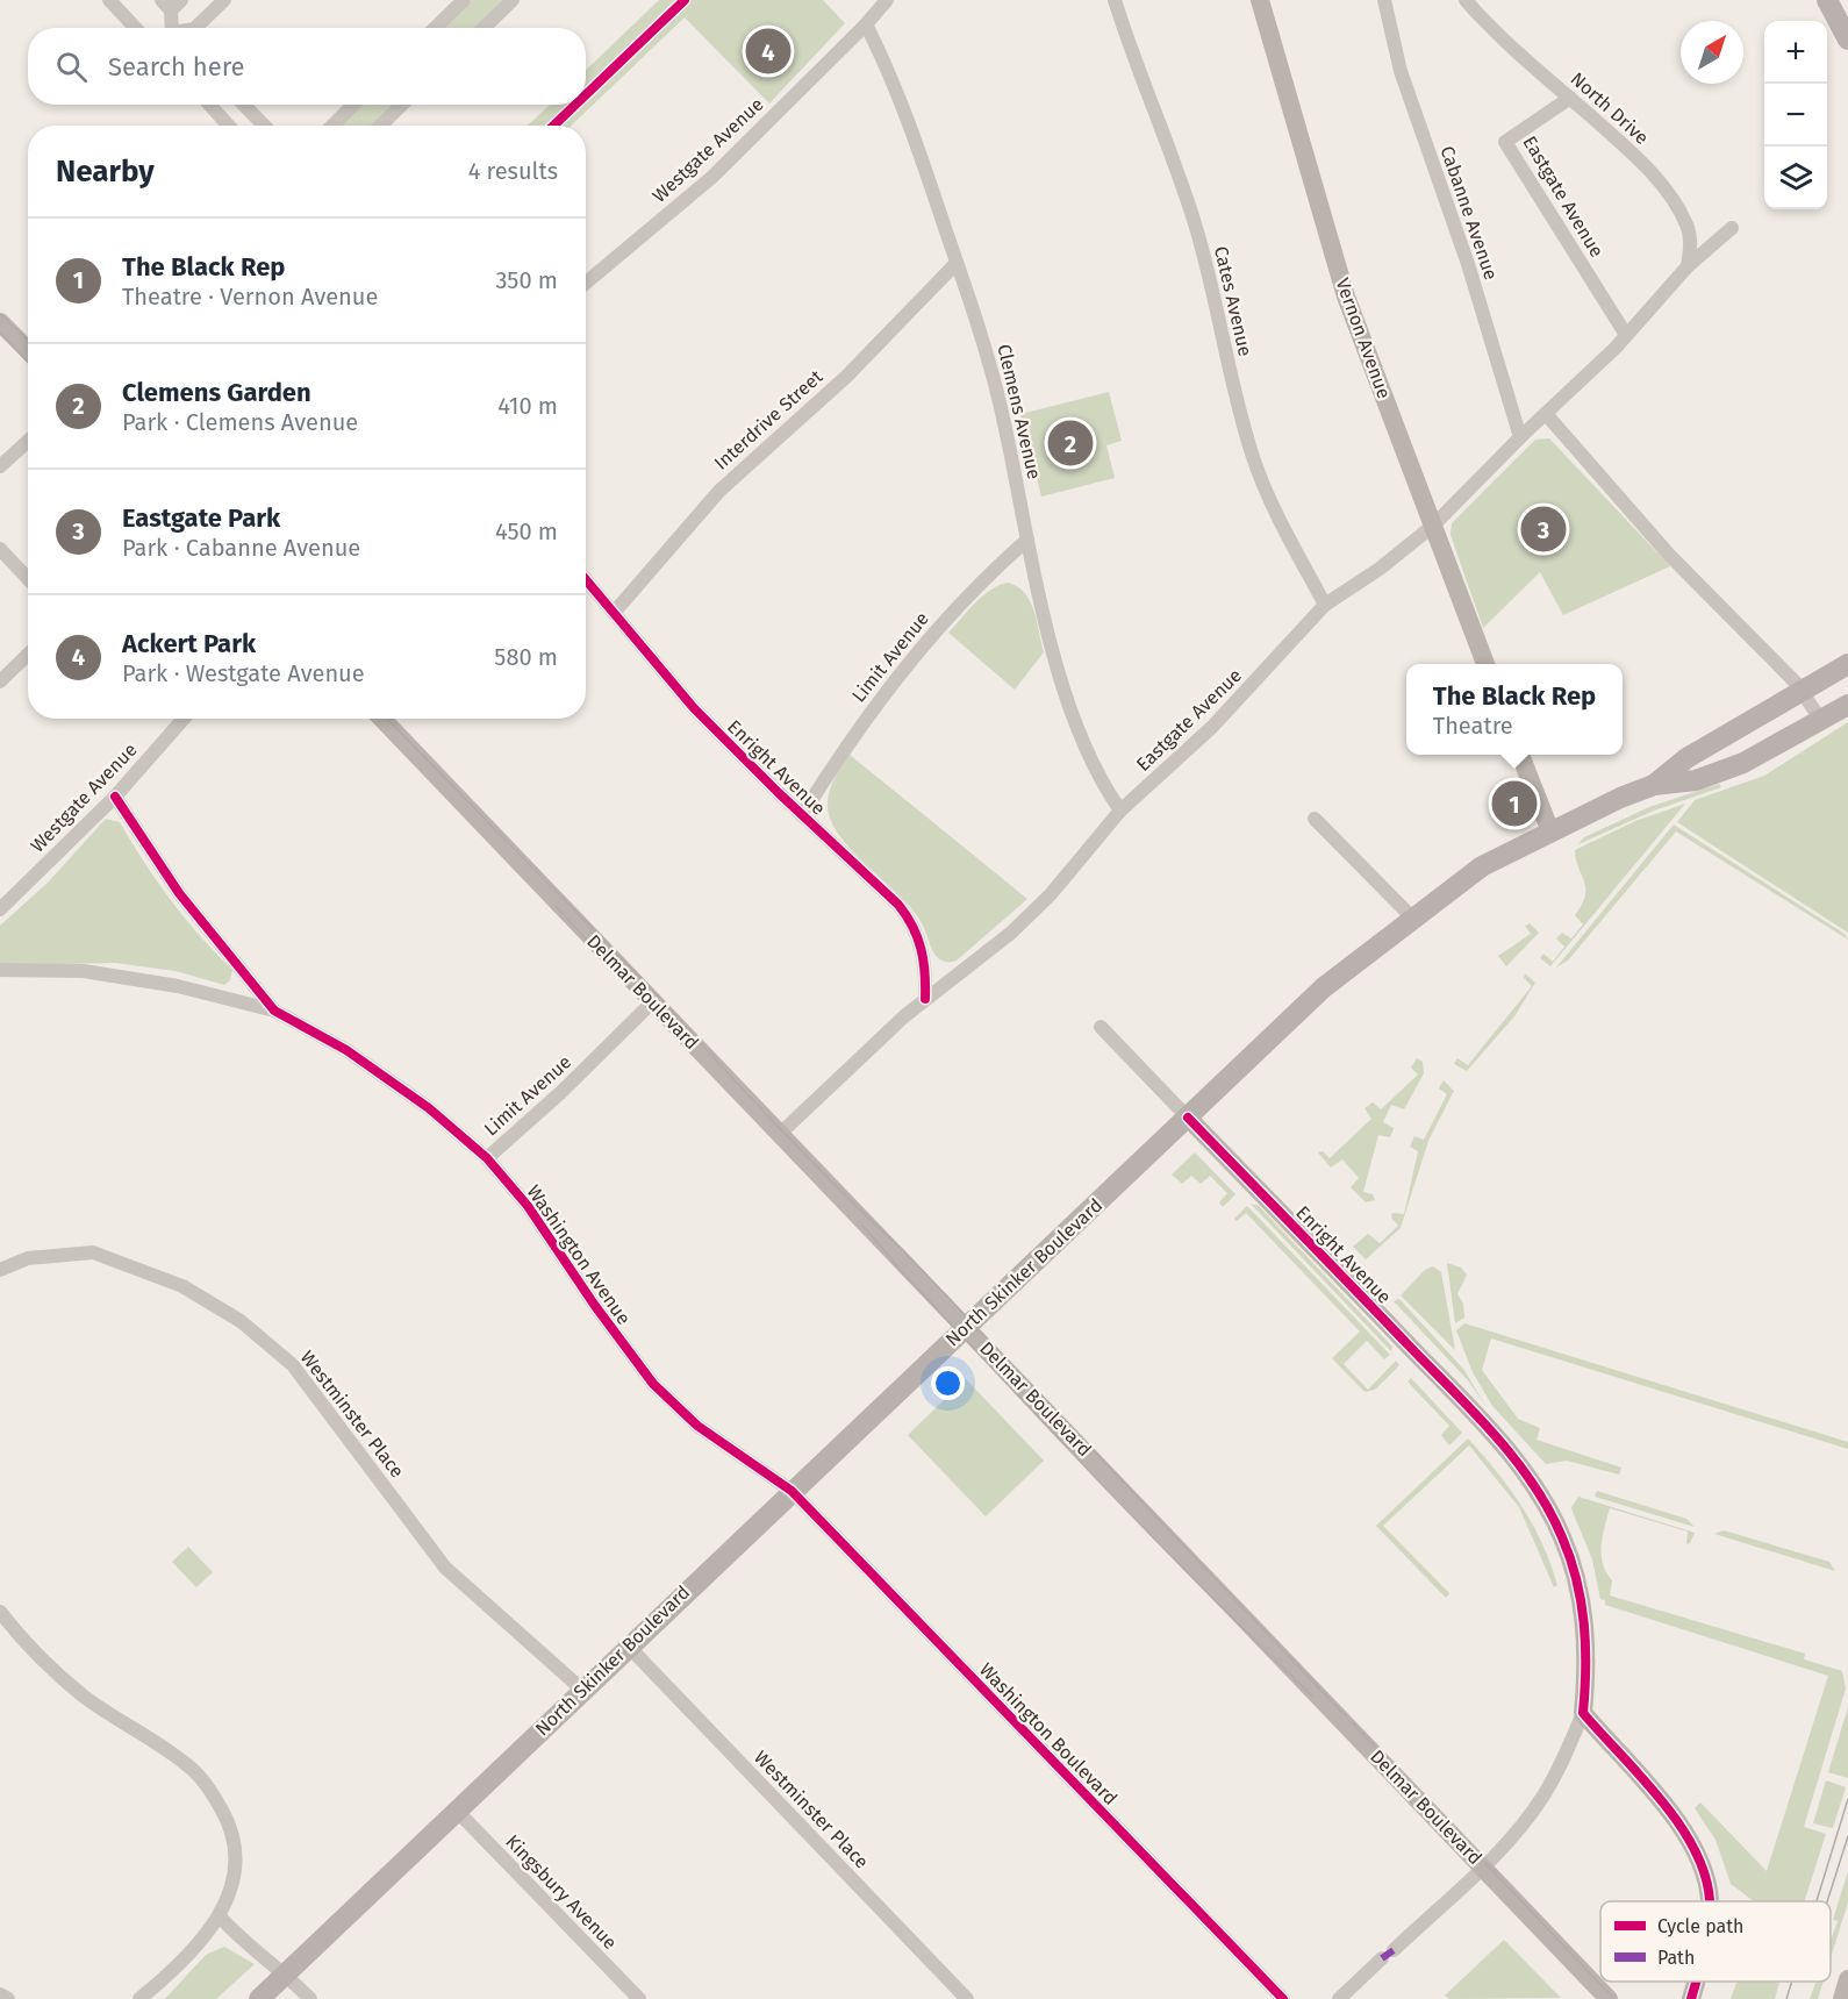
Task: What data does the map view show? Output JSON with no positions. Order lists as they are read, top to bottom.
{
  "streets": {
    "main road": ["North Skinker Boulevard"],
    "street": [
      "North Drive",
      "Westgate Avenue",
      "Eastgate Avenue",
      "Cabanne Avenue",
      "Cates Avenue",
      "Vernon Avenue",
      "Clemens Avenue",
      "Interdrive Street",
      "Limit Avenue",
      "Enright Avenue",
      "Delmar Boulevard",
      "Washington Avenue",
      "Westminster Place",
      "Washington Boulevard",
      "Kingsbury Avenue"
    ]
  },
  "crossings": [
    ["North Drive", "Eastgate Avenue"],
    ["Westgate Avenue", "Clemens Avenue"],
    ["Westgate Avenue", "Washington Avenue"],
    ["Eastgate Avenue", "Cabanne Avenue"],
    ["Eastgate Avenue", "Cates Avenue"],
    ["Eastgate Avenue", "Vernon Avenue"],
    ["Eastgate Avenue", "Clemens Avenue"],
    ["Eastgate Avenue", "Enright Avenue"],
    ["Eastgate Avenue", "Delmar Boulevard"],
    ["Clemens Avenue", "Interdrive Street"],
    ["Clemens Avenue", "Limit Avenue"],
    ["Interdrive Street", "Enright Avenue"],
    ["Limit Avenue", "Enright Avenue"],
    ["Limit Avenue", "Delmar Boulevard"],
    ["Limit Avenue", "Washington Avenue"],
    ["Enright Avenue", "North Skinker Boulevard"],
    ["Delmar Boulevard", "North Skinker Boulevard"],
    ["Washington Avenue", "North Skinker Boulevard"],
    ["Washington Avenue", "Washington Boulevard"],
    ["North Skinker Boulevard", "Westminster Place"],
    ["North Skinker Boulevard", "Washington Boulevard"],
    ["North Skinker Boulevard", "Kingsbury Avenue"]
  ],
  "legend": ["Cycle path", "Path"],
  "north": "top right",
  "page": {
    "map_buttons": ["+", "−"],
    "pins": [
      "4",
      "2",
      "3",
      "1"
    ],
    "search": "Search here",
    "heading": ["Nearby", "4 results"],
    "list": [
      {
        "mark": "1",
        "name": "The Black Rep",
        "note": "Theatre · Vernon Avenue",
        "value": "350 m"
      },
      {
        "mark": "2",
        "name": "Clemens Garden",
        "note": "Park · Clemens Avenue",
        "value": "410 m"
      },
      {
        "mark": "3",
        "name": "Eastgate Park",
        "note": "Park · Cabanne Avenue",
        "value": "450 m"
      },
      {
        "mark": "4",
        "name": "Ackert Park",
        "note": "Park · Westgate Avenue",
        "value": "580 m"
      }
    ],
    "popup": ["The Black Rep", "Theatre"]
  }
}
